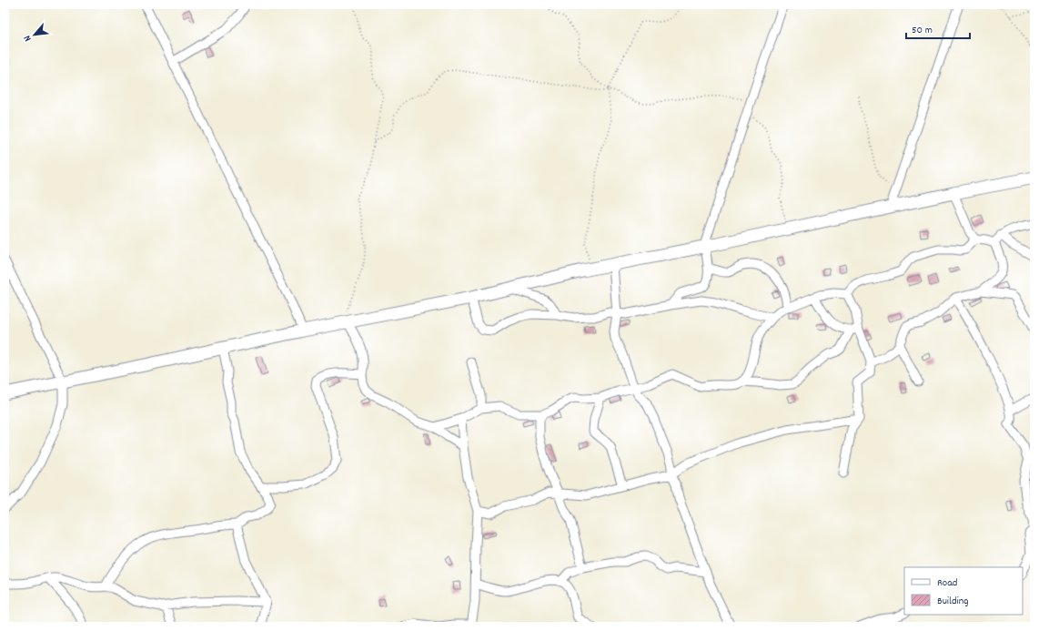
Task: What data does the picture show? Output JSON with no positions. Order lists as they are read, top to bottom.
{
  "legend": ["Road", "Building"],
  "scale_bar": "50 m",
  "north": "bottom left"
}
